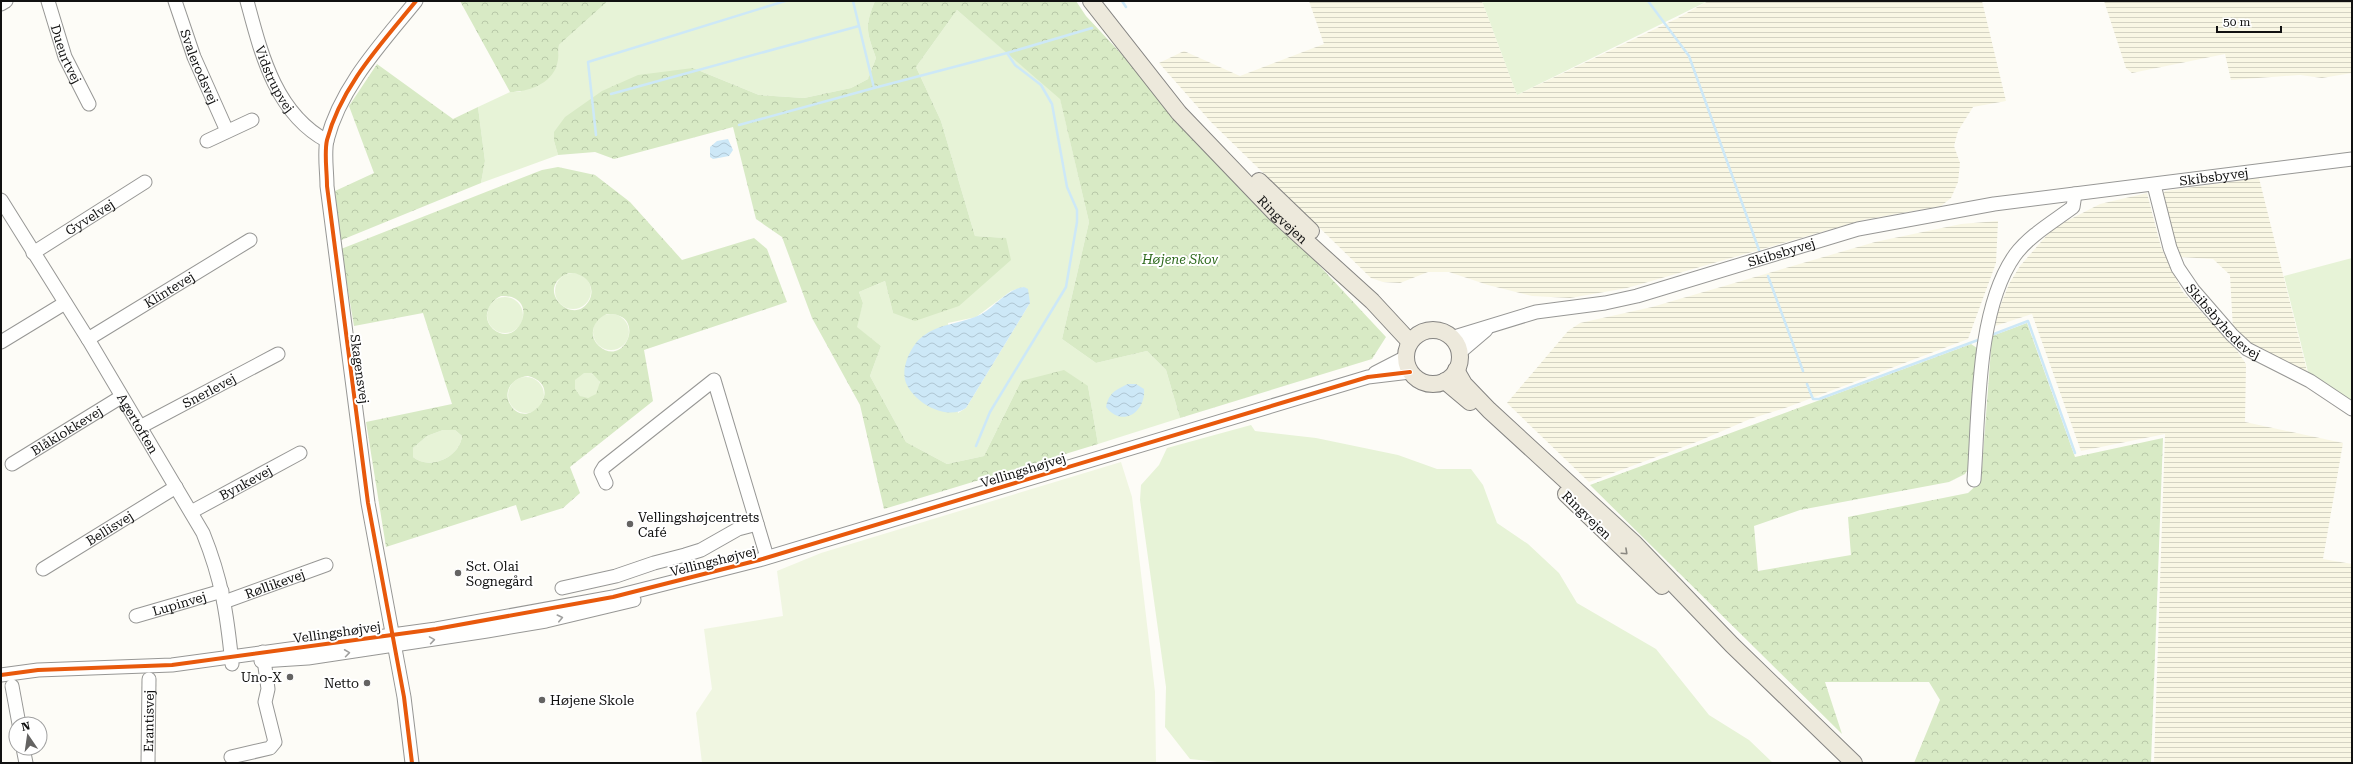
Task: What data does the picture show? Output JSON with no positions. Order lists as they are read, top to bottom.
{
  "streets": {
    "main road": ["Ringvejen"],
    "street": [
      "Dueurtvej",
      "Svalerodsvej",
      "Vidstrupvej",
      "Skibsbyvej",
      "Gyvelvej",
      "Klintevej",
      "Skibsbyhedevej",
      "Skagensvej",
      "Snerlevej",
      "Agertoften",
      "Blåklokkevej",
      "Vellingshøjvej",
      "Bynkevej",
      "Bellisvej",
      "Røllikevej",
      "Lupinvej",
      "Erantisvej"
    ]
  },
  "crossings": [
    ["Vidstrupvej", "Skagensvej"],
    ["Skibsbyvej", "Ringvejen"],
    ["Skibsbyvej", "Skibsbyhedevej"],
    ["Skibsbyvej", "Vellingshøjvej"],
    ["Gyvelvej", "Agertoften"],
    ["Ringvejen", "Vellingshøjvej"],
    ["Klintevej", "Agertoften"],
    ["Skagensvej", "Vellingshøjvej"],
    ["Snerlevej", "Agertoften"],
    ["Agertoften", "Blåklokkevej"],
    ["Agertoften", "Vellingshøjvej"],
    ["Agertoften", "Bynkevej"],
    ["Agertoften", "Bellisvej"],
    ["Agertoften", "Røllikevej"],
    ["Agertoften", "Lupinvej"],
    ["Røllikevej", "Lupinvej"]
  ],
  "parks": ["Højene Skov"],
  "places": [
    "Vellingshøjcentrets Café",
    "Sct. Olai Sognegård",
    "Uno-X",
    "Netto",
    "Højene Skole"
  ],
  "scale_bar": "50 m",
  "north": "top"
}
